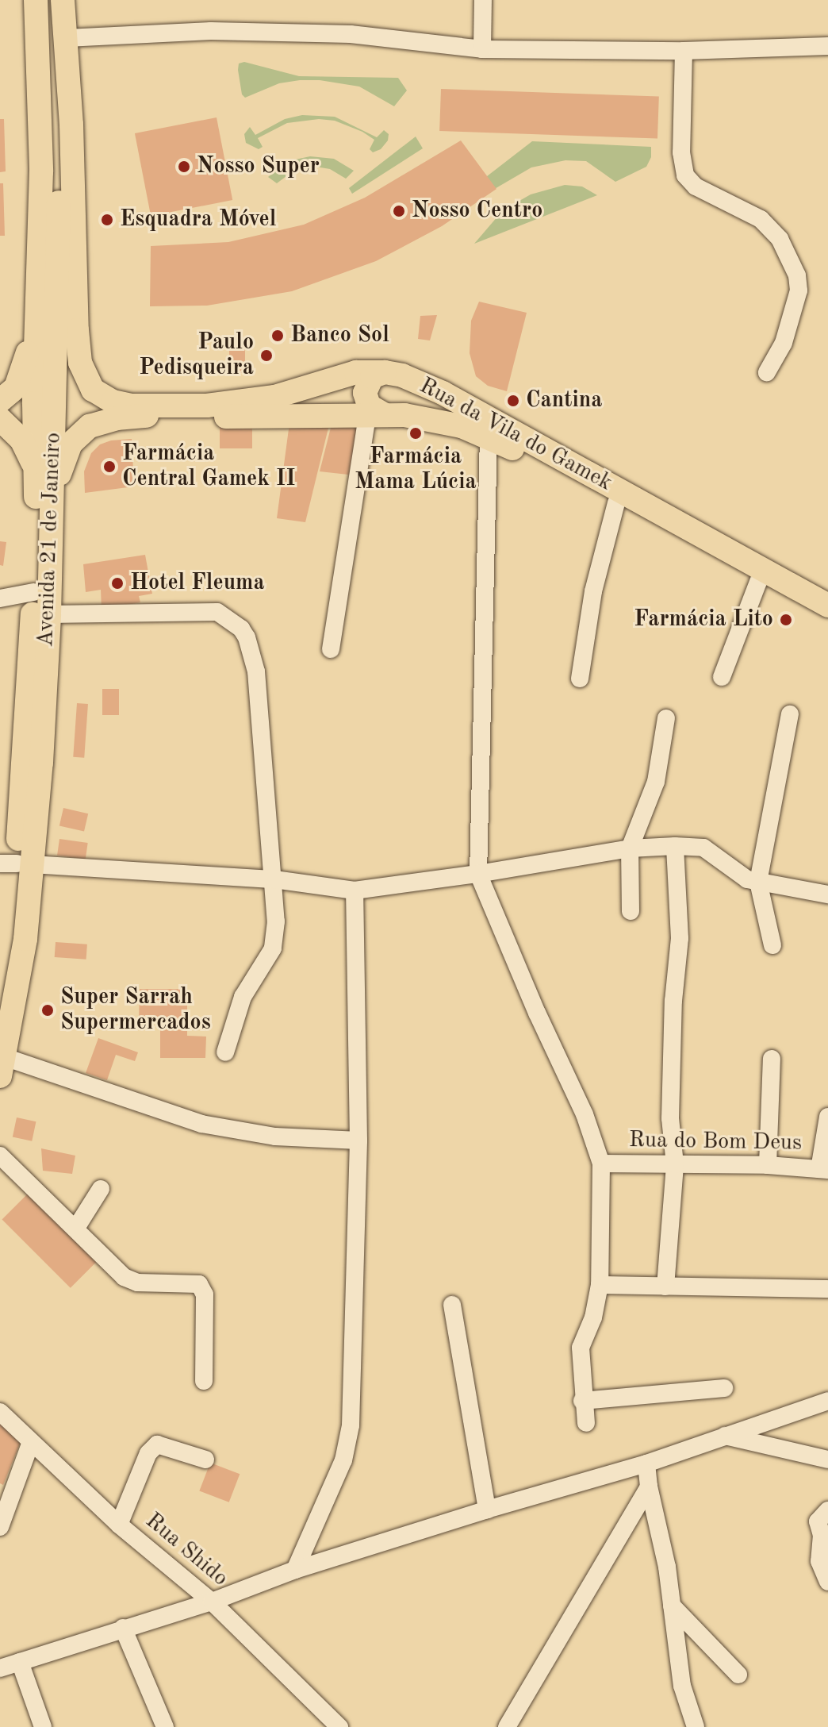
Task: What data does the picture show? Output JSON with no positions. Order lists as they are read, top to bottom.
{
  "streets": {
    "main road": ["Rua da Vila do Gamek", "Avenida 21 de Janeiro"],
    "street": ["Rua do Bom Deus", "Rua Shido"]
  },
  "crossings": [
    ["Rua da Vila do Gamek", "Avenida 21 de Janeiro"]
  ],
  "places": [
    "Nosso Super",
    "Nosso Centro",
    "Esquadra Móvel",
    "Banco Sol",
    "Paulo Pedisqueira",
    "Cantina",
    "Farmácia Mama Lúcia",
    "Farmácia Central Gamek II",
    "Hotel Fleuma",
    "Farmácia Lito",
    "Super Sarrah Supermercados"
  ]
}
